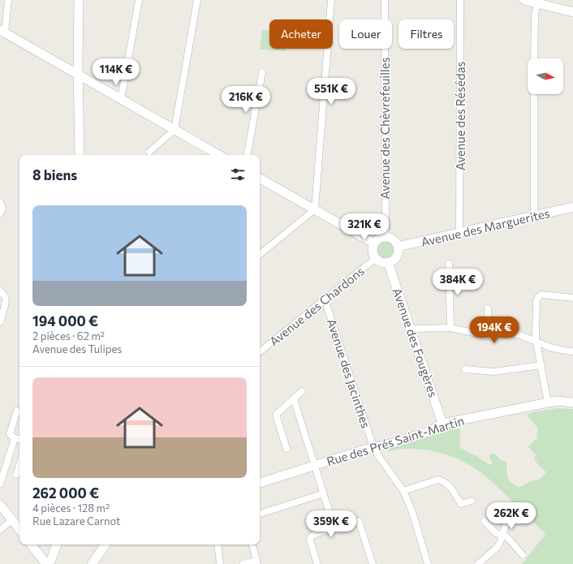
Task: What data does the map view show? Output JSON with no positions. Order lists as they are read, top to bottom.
{
  "streets": {
    "street": [
      "Avenue des Résédas",
      "Avenue des Chèvrefeuilles",
      "Avenue des Marguerites",
      "Avenue des Chardons",
      "Avenue des Fougères",
      "Avenue des Jacinthes",
      "Rue des Prés Saint-Martin"
    ]
  },
  "crossings": [
    ["Avenue des Résédas", "Avenue des Marguerites"],
    ["Avenue des Chèvrefeuilles", "Avenue des Marguerites"],
    ["Avenue des Chèvrefeuilles", "Avenue des Chardons"],
    ["Avenue des Chèvrefeuilles", "Avenue des Fougères"],
    ["Avenue des Marguerites", "Avenue des Chardons"],
    ["Avenue des Marguerites", "Avenue des Fougères"],
    ["Avenue des Chardons", "Avenue des Fougères"],
    ["Avenue des Chardons", "Avenue des Jacinthes"],
    ["Avenue des Fougères", "Rue des Prés Saint-Martin"],
    ["Avenue des Jacinthes", "Rue des Prés Saint-Martin"]
  ],
  "north": "right",
  "page": {
    "chip": ["Acheter", "Louer", "Filtres"],
    "price": [
      "114K €",
      "551K €",
      "216K €",
      "321K €",
      "384K €",
      "194K €",
      "262K €",
      "359K €"
    ],
    "heading": "8 biens",
    "list": [
      {
        "name": "194 000 €",
        "note": "2 pièces · 62 m² · Avenue des Tulipes"
      },
      {
        "name": "262 000 €",
        "note": "4 pièces · 128 m² · Rue Lazare Carnot"
      }
    ]
  }
}
